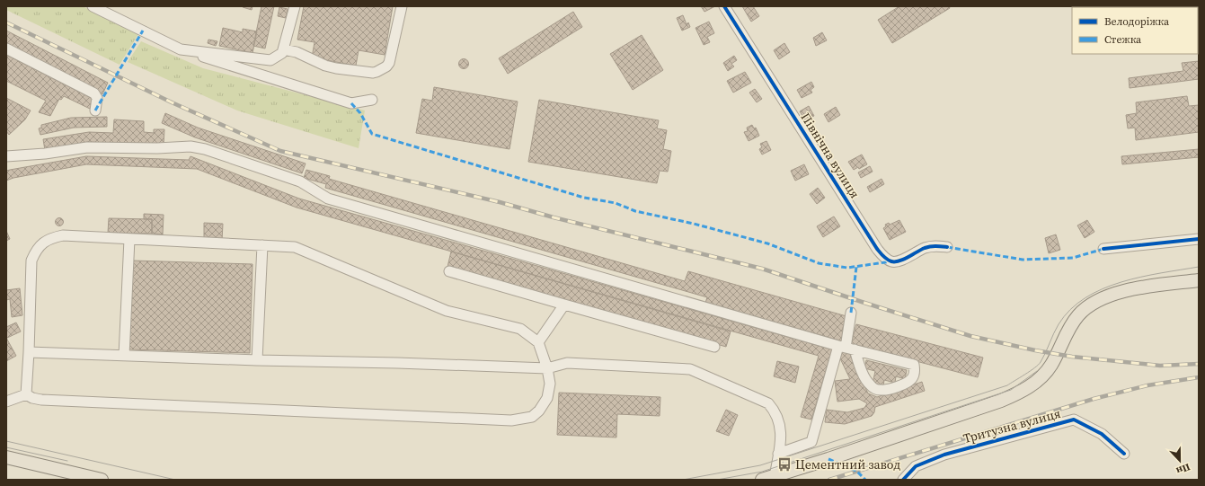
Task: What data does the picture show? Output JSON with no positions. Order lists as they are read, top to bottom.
{
  "streets": {
    "street": ["Північна вулиця", "Тритузна вулиця"]
  },
  "places": {
    "bus stop": ["Цементний завод"]
  },
  "legend": ["Велодоріжка", "Стежка"],
  "north": "bottom"
}
